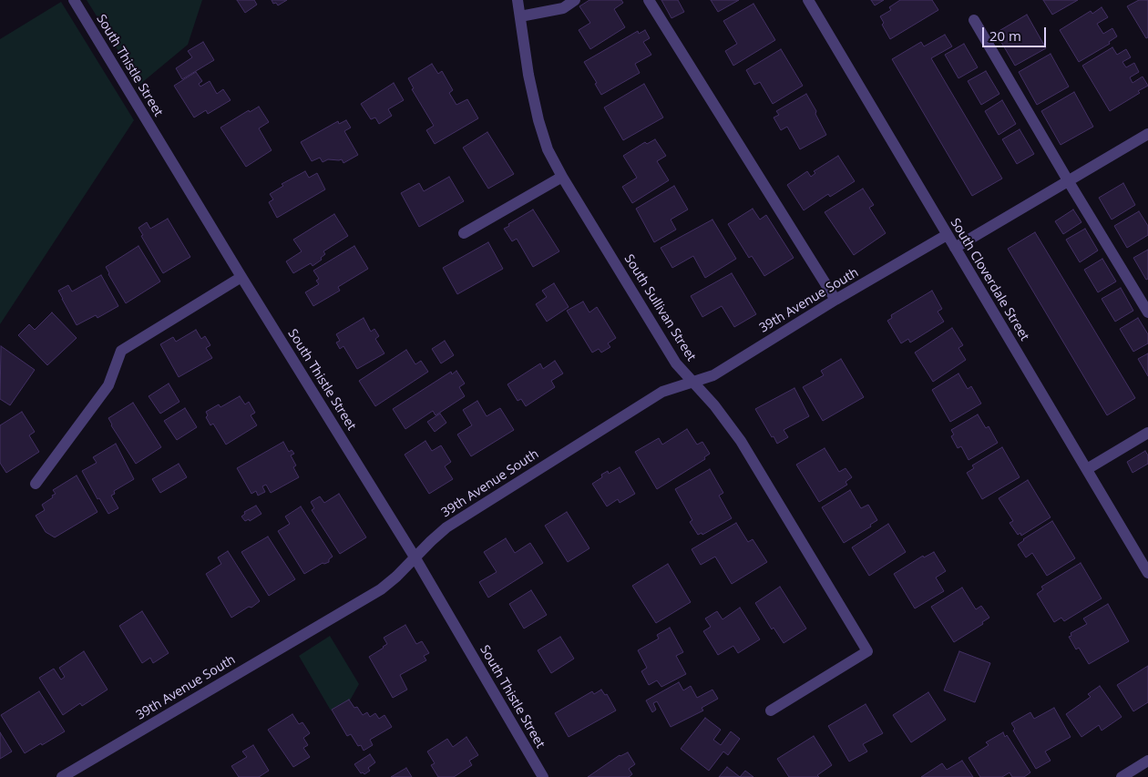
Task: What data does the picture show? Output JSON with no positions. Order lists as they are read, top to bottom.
{
  "streets": {
    "street": [
      "South Thistle Street",
      "South Cloverdale Street",
      "39th Avenue South",
      "South Sullivan Street"
    ]
  },
  "crossings": [
    ["South Thistle Street", "39th Avenue South"],
    ["South Cloverdale Street", "39th Avenue South"],
    ["39th Avenue South", "South Sullivan Street"]
  ],
  "scale_bar": "20 m"
}
